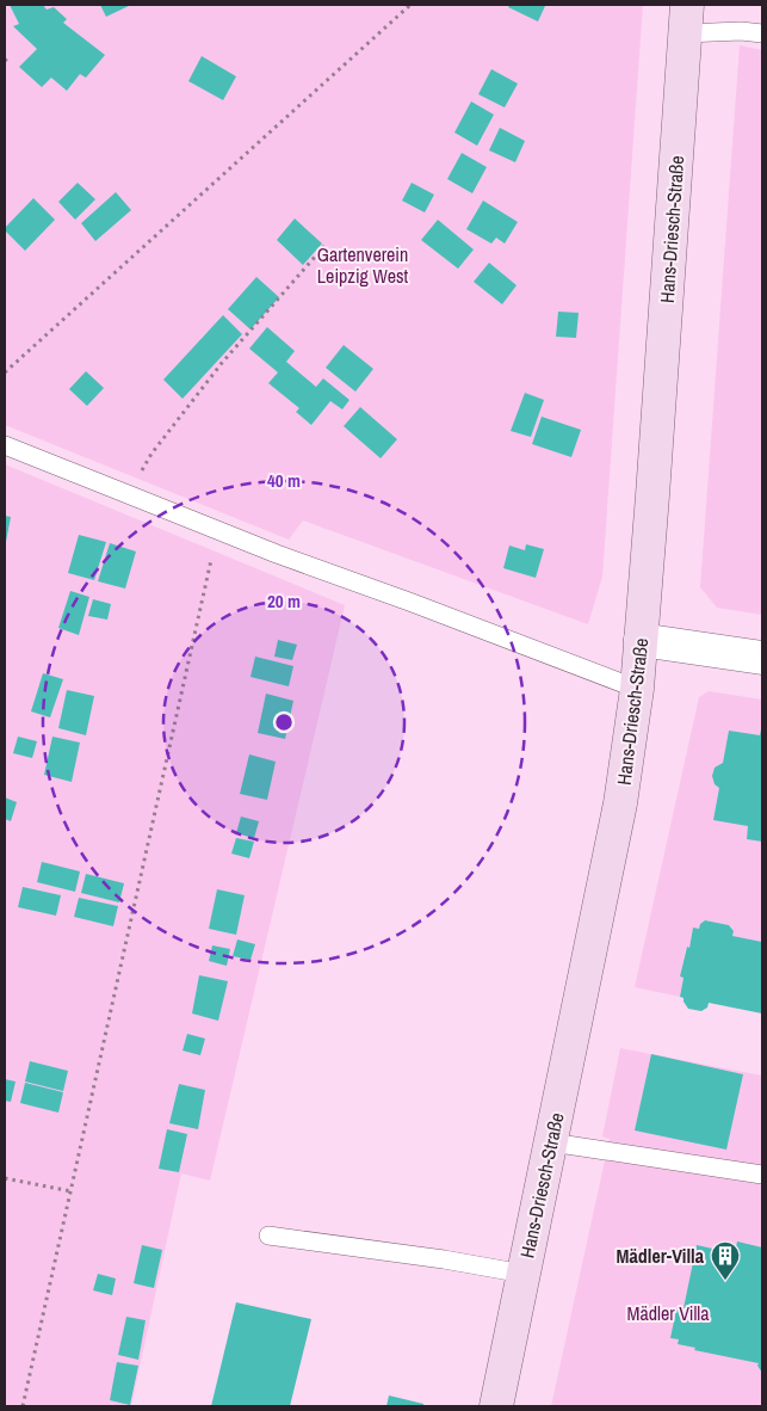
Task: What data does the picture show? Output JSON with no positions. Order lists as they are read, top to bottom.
{
  "streets": {
    "main road": ["Hans-Driesch-Straße"]
  },
  "parks": ["Gartenverein Leipzig West", "Mädler Villa"],
  "places": {
    "building": ["Mädler-Villa"]
  },
  "rings": ["40 m", "20 m"]
}
